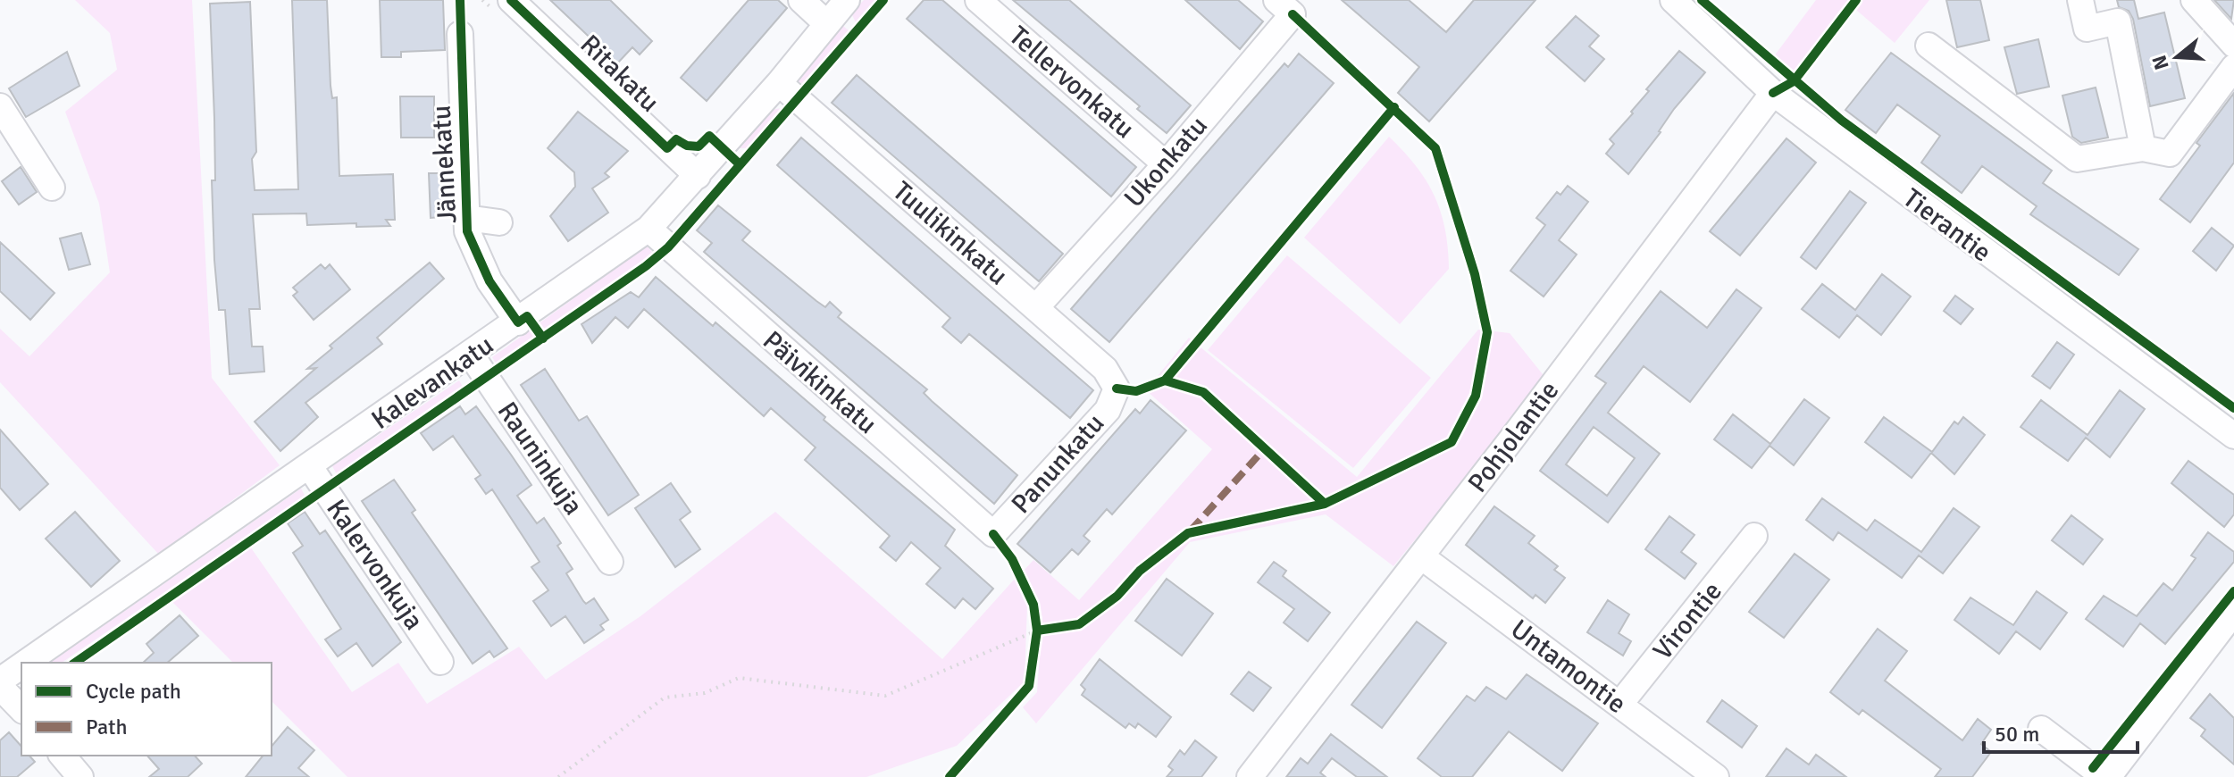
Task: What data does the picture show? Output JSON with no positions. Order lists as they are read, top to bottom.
{
  "streets": {
    "street": [
      "Ritakatu",
      "Tellervonkatu",
      "Ukonkatu",
      "Jännekatu",
      "Tierantie",
      "Tuulikinkatu",
      "Kalevankatu",
      "Päivikinkatu",
      "Pohjolantie",
      "Rauninkuja",
      "Panunkatu",
      "Kalervonkuja",
      "Virontie",
      "Untamontie"
    ]
  },
  "crossings": [
    ["Ritakatu", "Kalevankatu"],
    ["Tellervonkatu", "Ukonkatu"],
    ["Ukonkatu", "Tuulikinkatu"],
    ["Jännekatu", "Kalevankatu"],
    ["Tierantie", "Pohjolantie"],
    ["Tuulikinkatu", "Kalevankatu"],
    ["Tuulikinkatu", "Panunkatu"],
    ["Kalevankatu", "Päivikinkatu"],
    ["Kalevankatu", "Rauninkuja"],
    ["Kalevankatu", "Kalervonkuja"],
    ["Päivikinkatu", "Panunkatu"],
    ["Pohjolantie", "Untamontie"],
    ["Virontie", "Untamontie"]
  ],
  "legend": ["Cycle path", "Path"],
  "scale_bar": "50 m",
  "north": "left"
}
